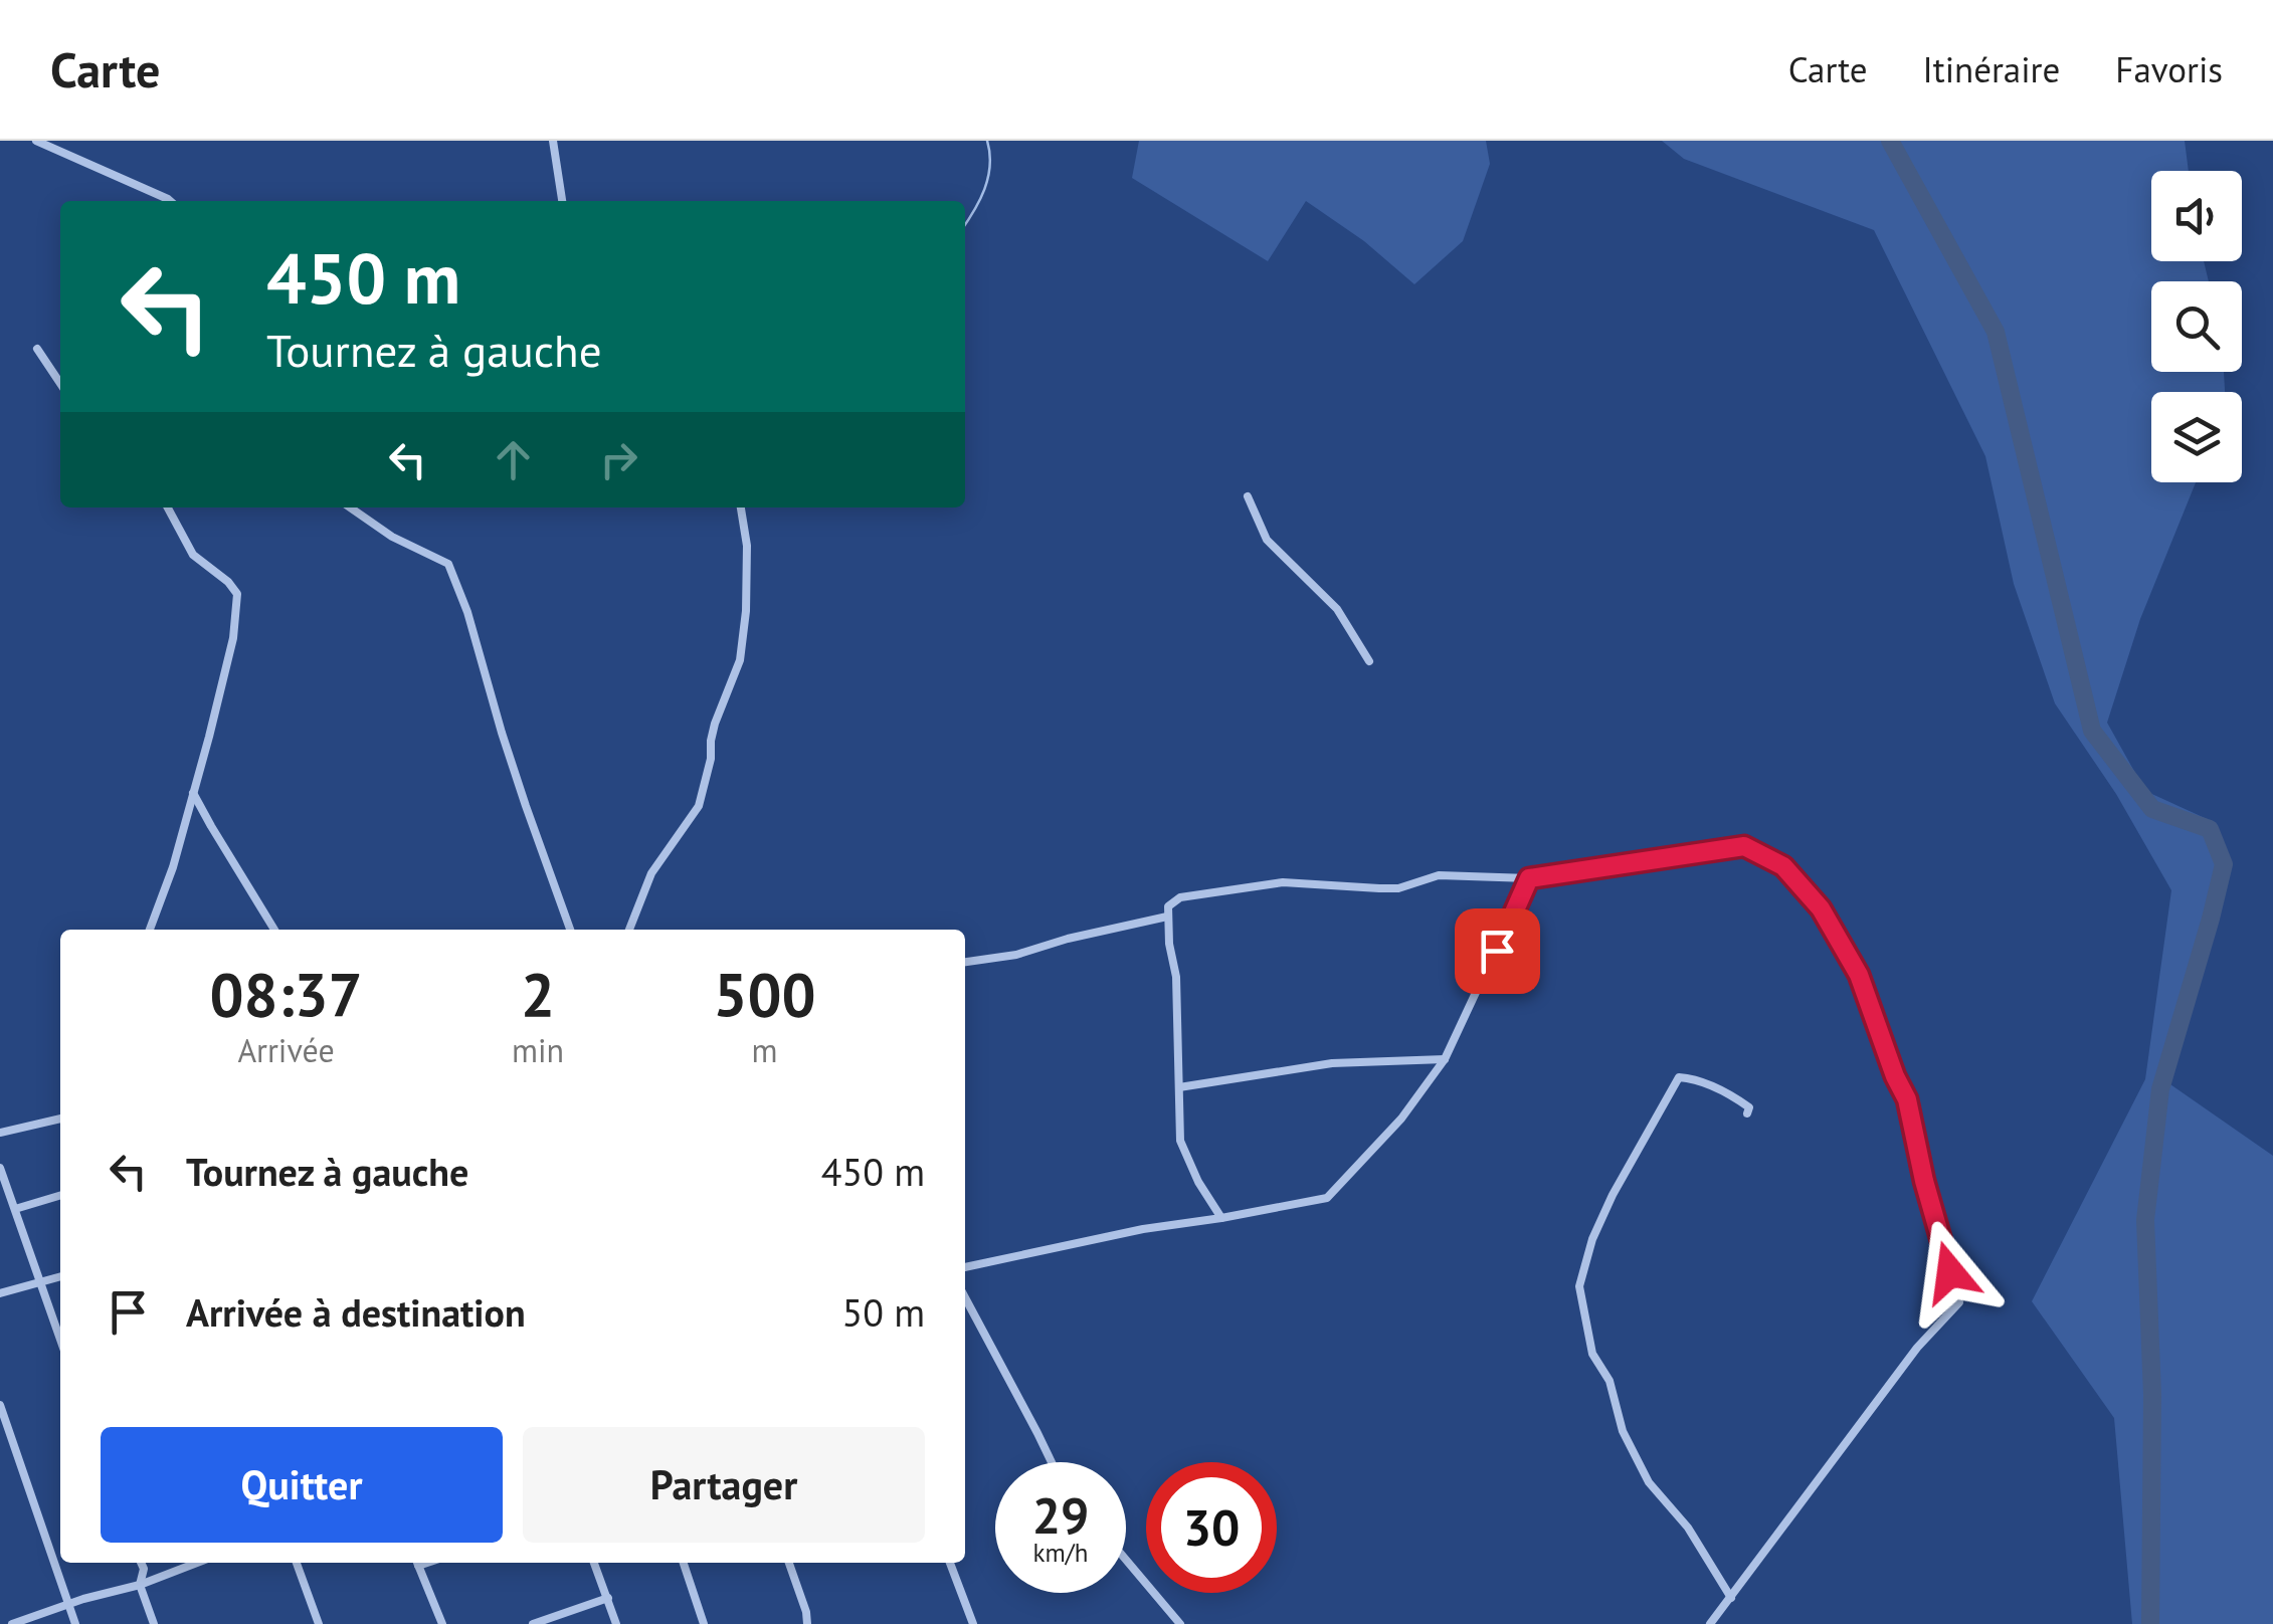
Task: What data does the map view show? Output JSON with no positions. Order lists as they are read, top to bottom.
{
  "page": {
    "header": "Carte",
    "nav": ["Carte", "Itinéraire", "Favoris"],
    "turn": ["450 m", "Tournez à gauche"],
    "eta": [
      "08:37",
      "Arrivée",
      "2",
      "min",
      "500",
      "m"
    ],
    "list": [
      {
        "name": "Tournez à gauche",
        "value": "450 m"
      },
      {
        "name": "Arrivée à destination",
        "value": "50 m"
      }
    ],
    "buttons": ["Quitter", "Partager"],
    "speed": "29 km/h",
    "limit": "30"
  }
}
